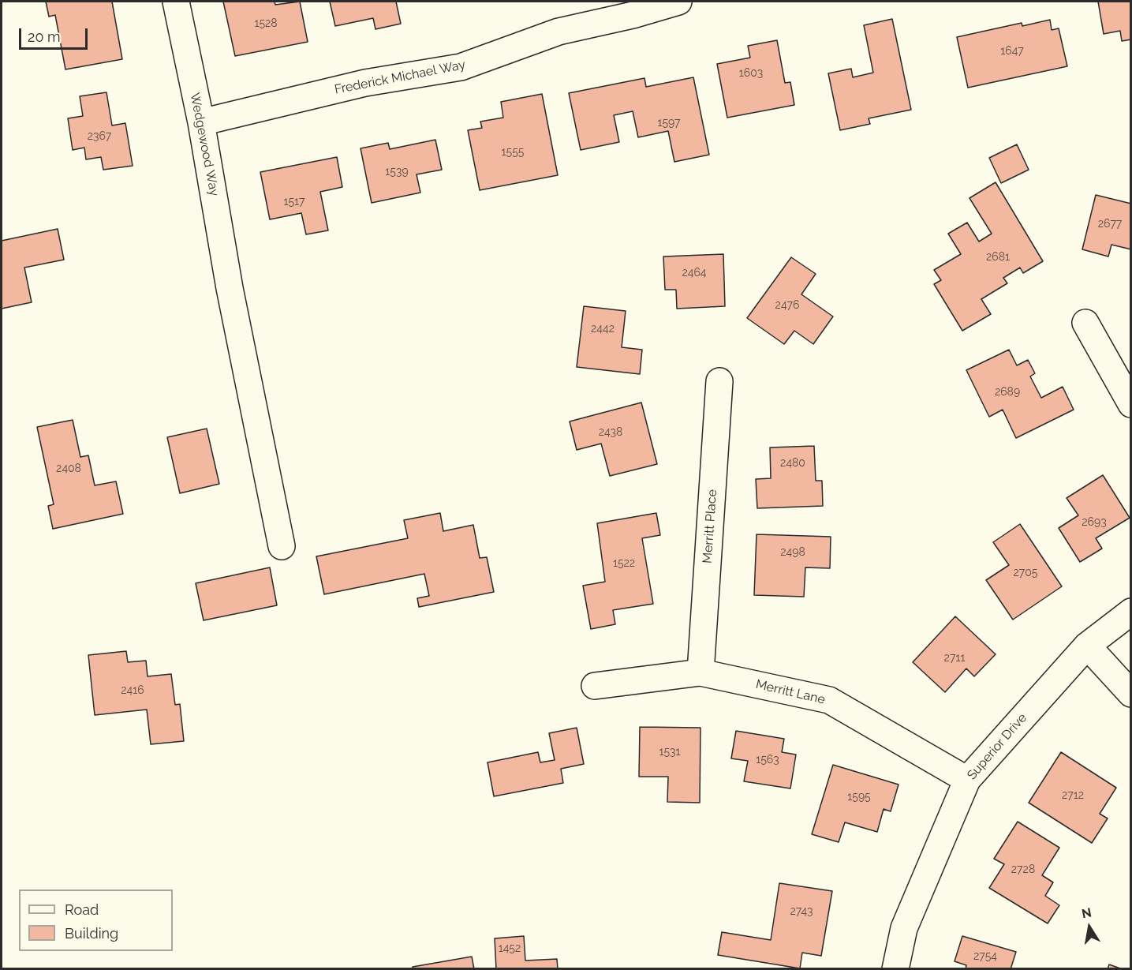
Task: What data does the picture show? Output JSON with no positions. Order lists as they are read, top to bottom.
{
  "streets": {
    "street": [
      "Frederick Michael Way",
      "Wedgewood Way",
      "Merritt Place",
      "Merritt Lane",
      "Superior Drive"
    ]
  },
  "crossings": [
    ["Frederick Michael Way", "Wedgewood Way"],
    ["Merritt Place", "Merritt Lane"],
    ["Merritt Lane", "Superior Drive"]
  ],
  "house_numbers": [
    "1528",
    "1647",
    "1603",
    "1597",
    "2367",
    "1555",
    "1539",
    "1517",
    "2677",
    "2681",
    "2464",
    "2476",
    "2442",
    "2689",
    "2438",
    "2480",
    "2408",
    "2693",
    "2498",
    "1522",
    "2705",
    "2711",
    "2416",
    "1531",
    "1563",
    "2712",
    "1595",
    "2728",
    "2743",
    "1452",
    "2754"
  ],
  "legend": ["Road", "Building"],
  "scale_bar": "20 m",
  "north": "top"
}
